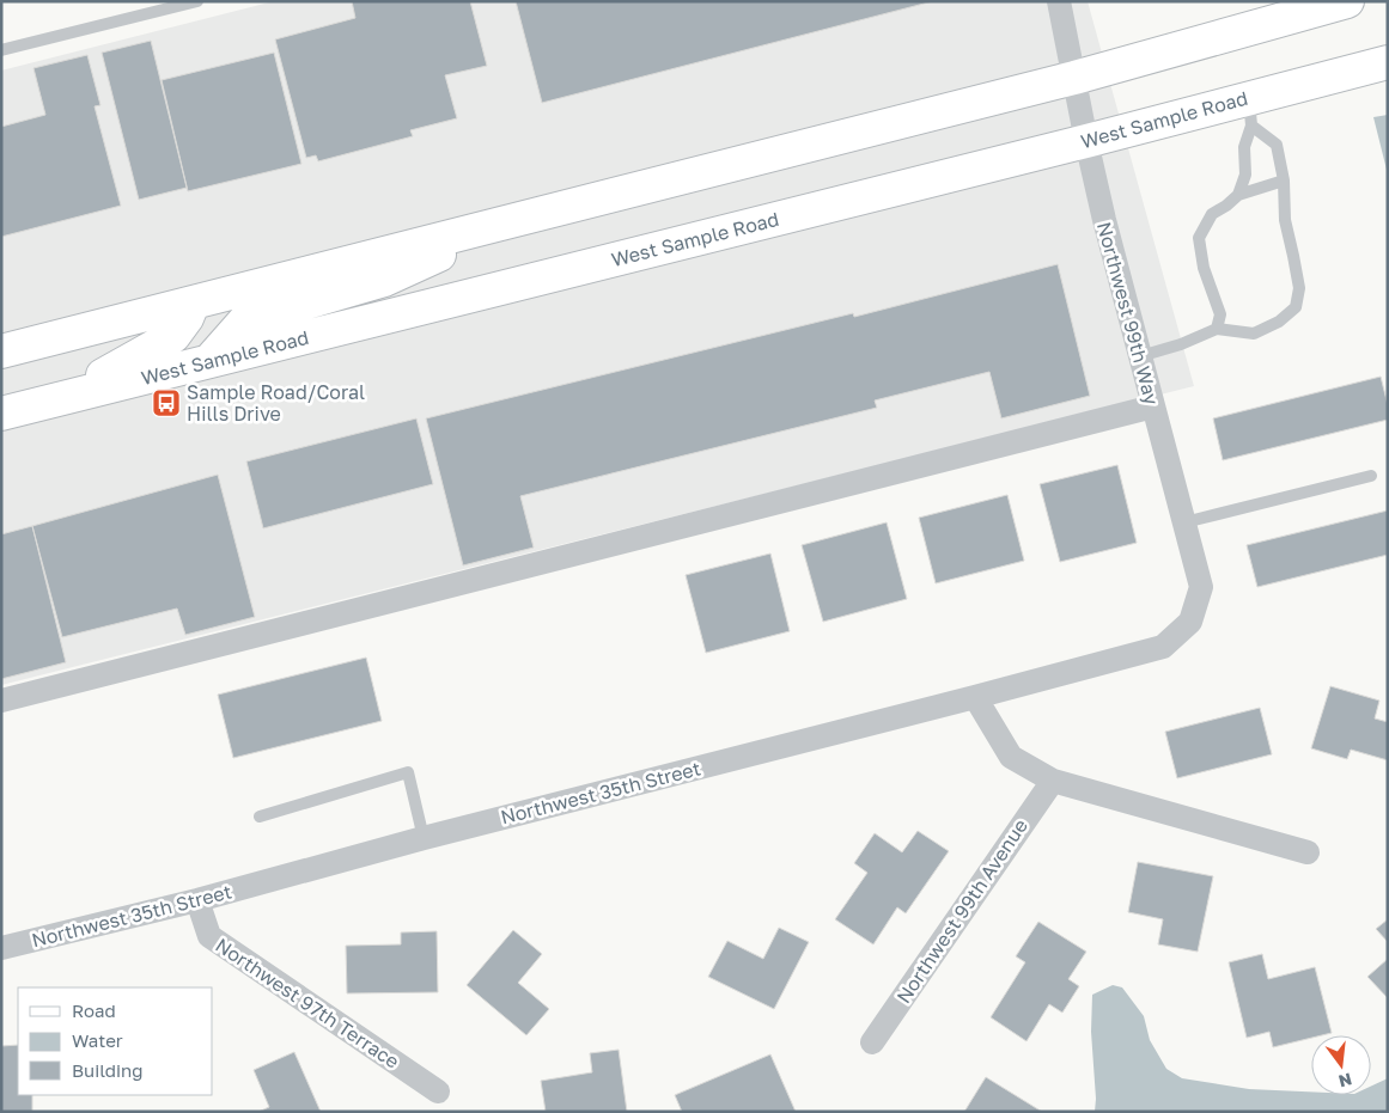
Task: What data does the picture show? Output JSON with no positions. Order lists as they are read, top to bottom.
{
  "streets": {
    "main road": ["West Sample Road"],
    "street": [
      "Northwest 99th Way",
      "Northwest 35th Street",
      "Northwest 99th Avenue",
      "Northwest 97th Terrace"
    ]
  },
  "crossings": [
    ["West Sample Road", "Northwest 99th Way"],
    ["Northwest 99th Way", "Northwest 35th Street"],
    ["Northwest 35th Street", "Northwest 97th Terrace"]
  ],
  "places": {
    "bus stop": ["Sample Road/Coral Hills Drive"]
  },
  "legend": ["Road", "Water", "Building"],
  "north": "bottom"
}
